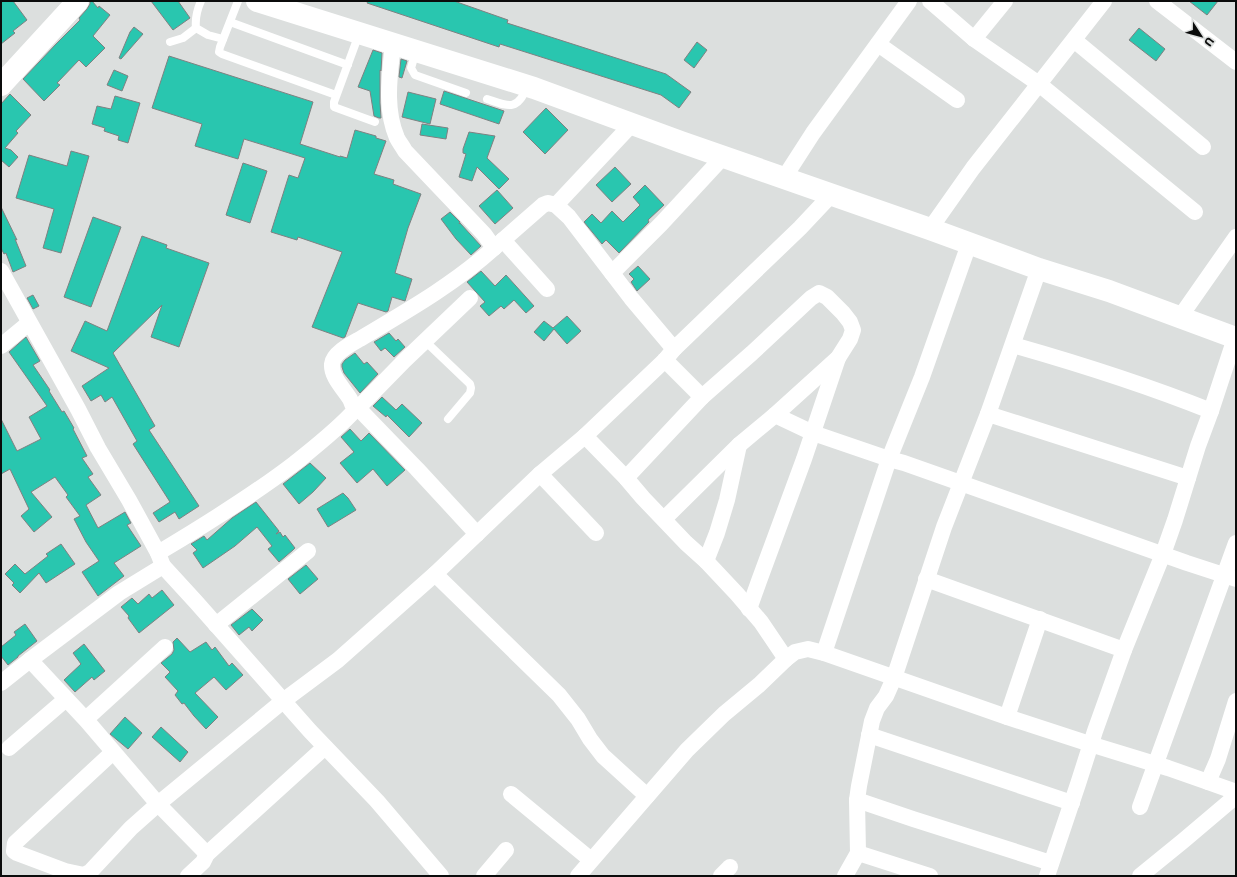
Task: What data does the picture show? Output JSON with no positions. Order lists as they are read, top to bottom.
{
  "north": "bottom right"
}
